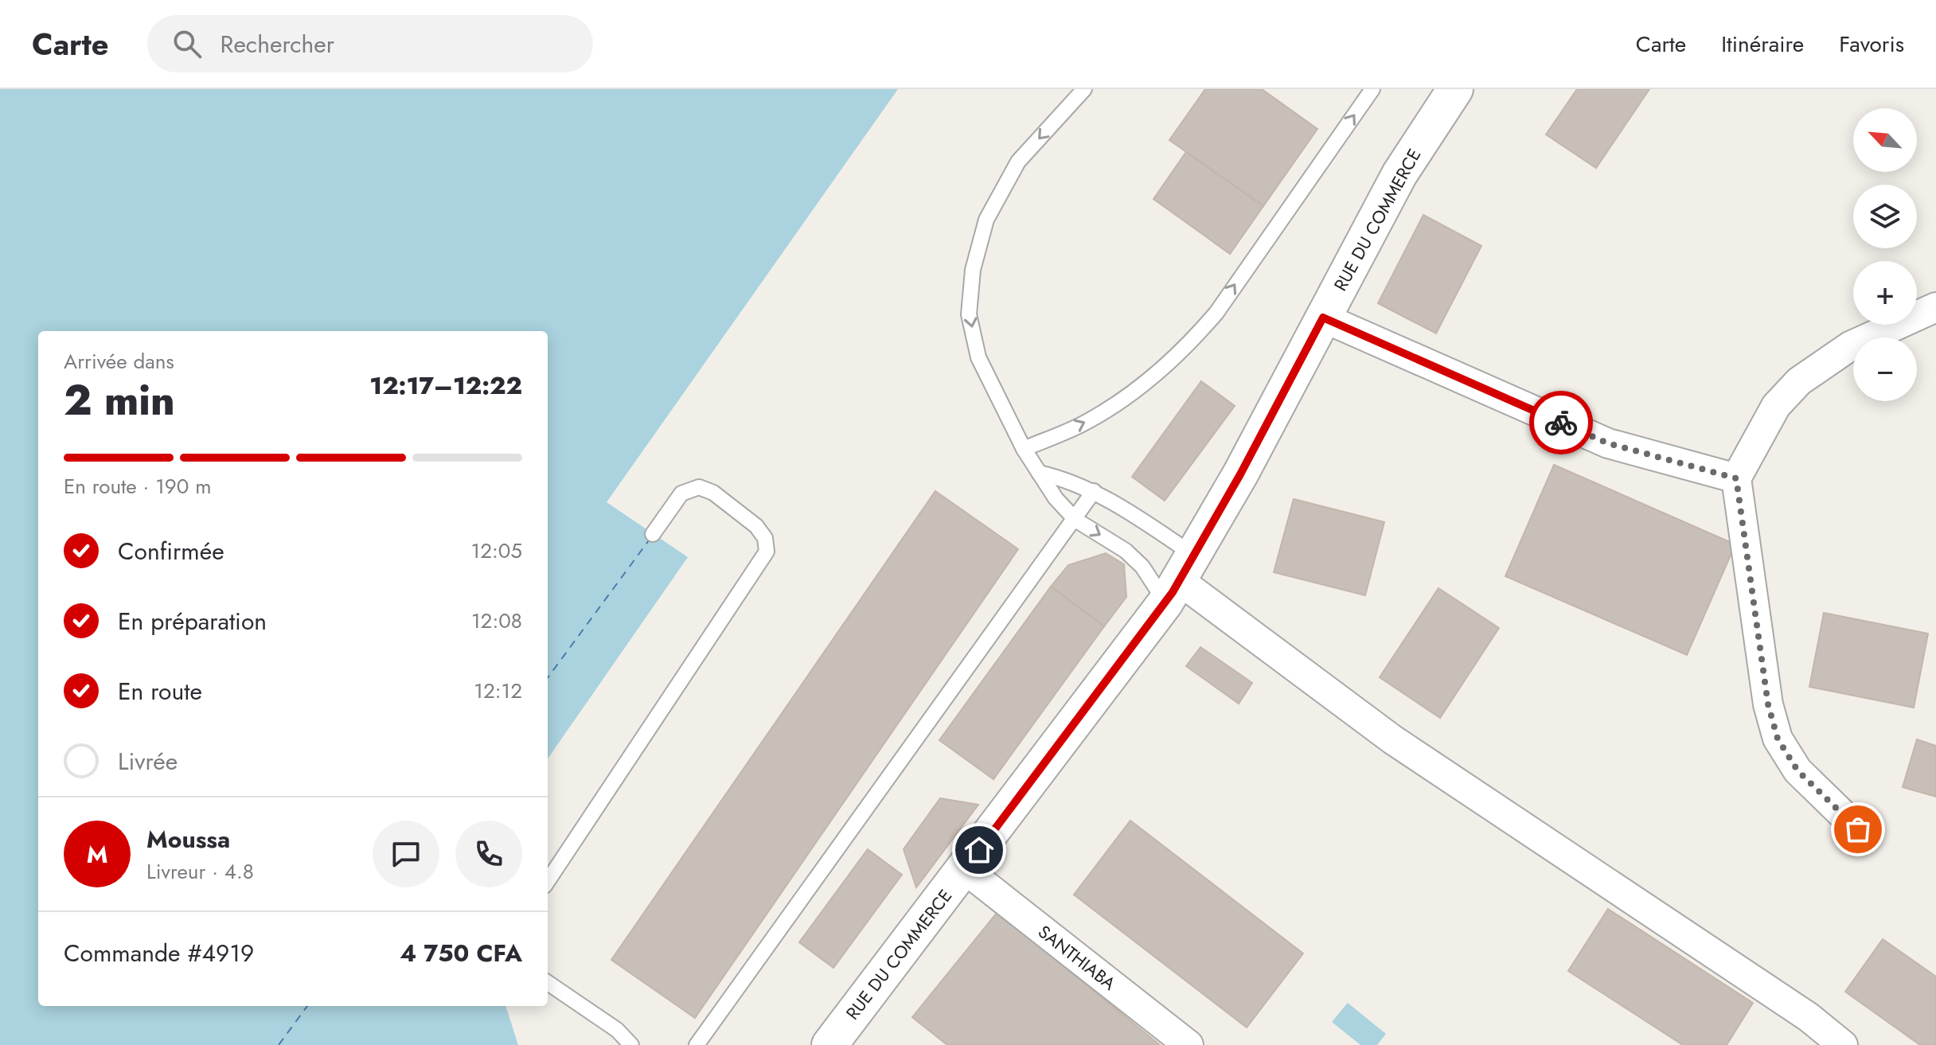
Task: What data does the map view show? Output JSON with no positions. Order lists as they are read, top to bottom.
{
  "streets": {
    "street": ["RUE DU COMMERCE", "SANTHIABA"]
  },
  "crossings": [
    ["RUE DU COMMERCE", "SANTHIABA"]
  ],
  "north": "top left",
  "page": {
    "header": "Carte",
    "search": "Rechercher",
    "nav": ["Carte", "Itinéraire", "Favoris"],
    "map_buttons": ["+", "−"],
    "heading": ["2 min", "Arrivée dans", "12:17–12:22"],
    "panel": [
      "Moussa",
      "Livreur · 4.8",
      "Commande #4919",
      "4 750 CFA"
    ],
    "bar": "En route · 190 m",
    "list": [
      ["Confirmée", "12:05"],
      ["En préparation", "12:08"],
      ["En route", "12:12"],
      "Livrée"
    ],
    "round": "M"
  }
}
